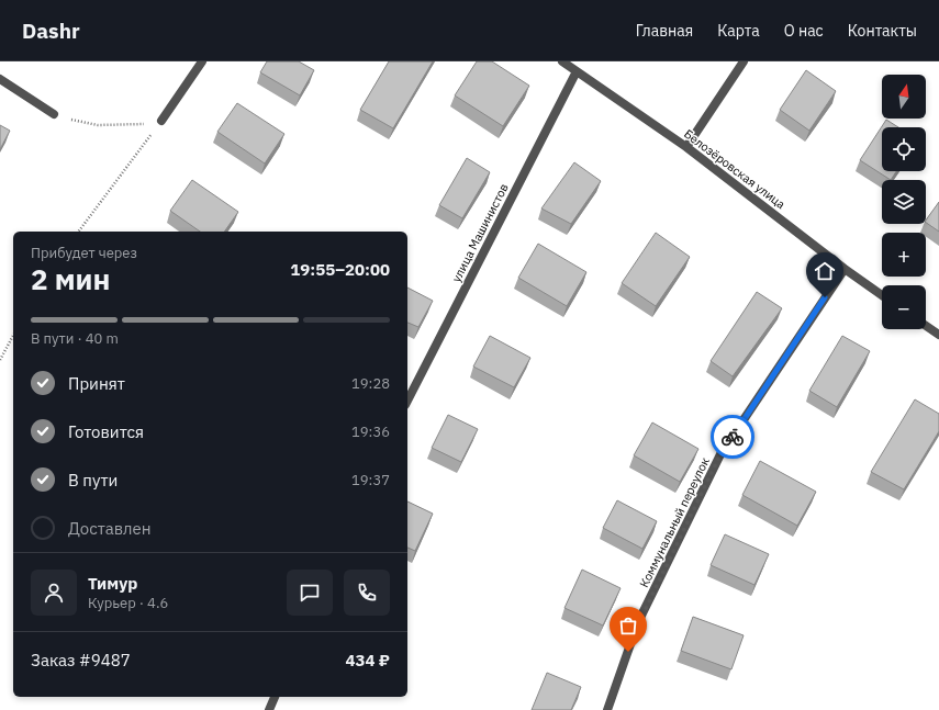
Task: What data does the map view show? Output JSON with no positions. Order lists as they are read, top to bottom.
{
  "streets": {
    "street": ["Белозёровская улица", "улица Машинистов", "Коммунальный переулок"]
  },
  "crossings": [
    ["Белозёровская улица", "улица Машинистов"],
    ["Белозёровская улица", "Коммунальный переулок"]
  ],
  "north": "top",
  "page": {
    "header": "Dashr",
    "nav": [
      "Главная",
      "Карта",
      "О нас",
      "Контакты"
    ],
    "map_buttons": ["+", "−"],
    "heading": ["2 мин", "Прибудет через", "19:55–20:00"],
    "panel": [
      "Тимур",
      "Курьер · 4.6",
      "Заказ #9487",
      "434 ₽"
    ],
    "bar": "В пути · 40 m",
    "list": [
      ["Принят", "19:28"],
      ["Готовится", "19:36"],
      ["В пути", "19:37"],
      "Доставлен"
    ]
  }
}
